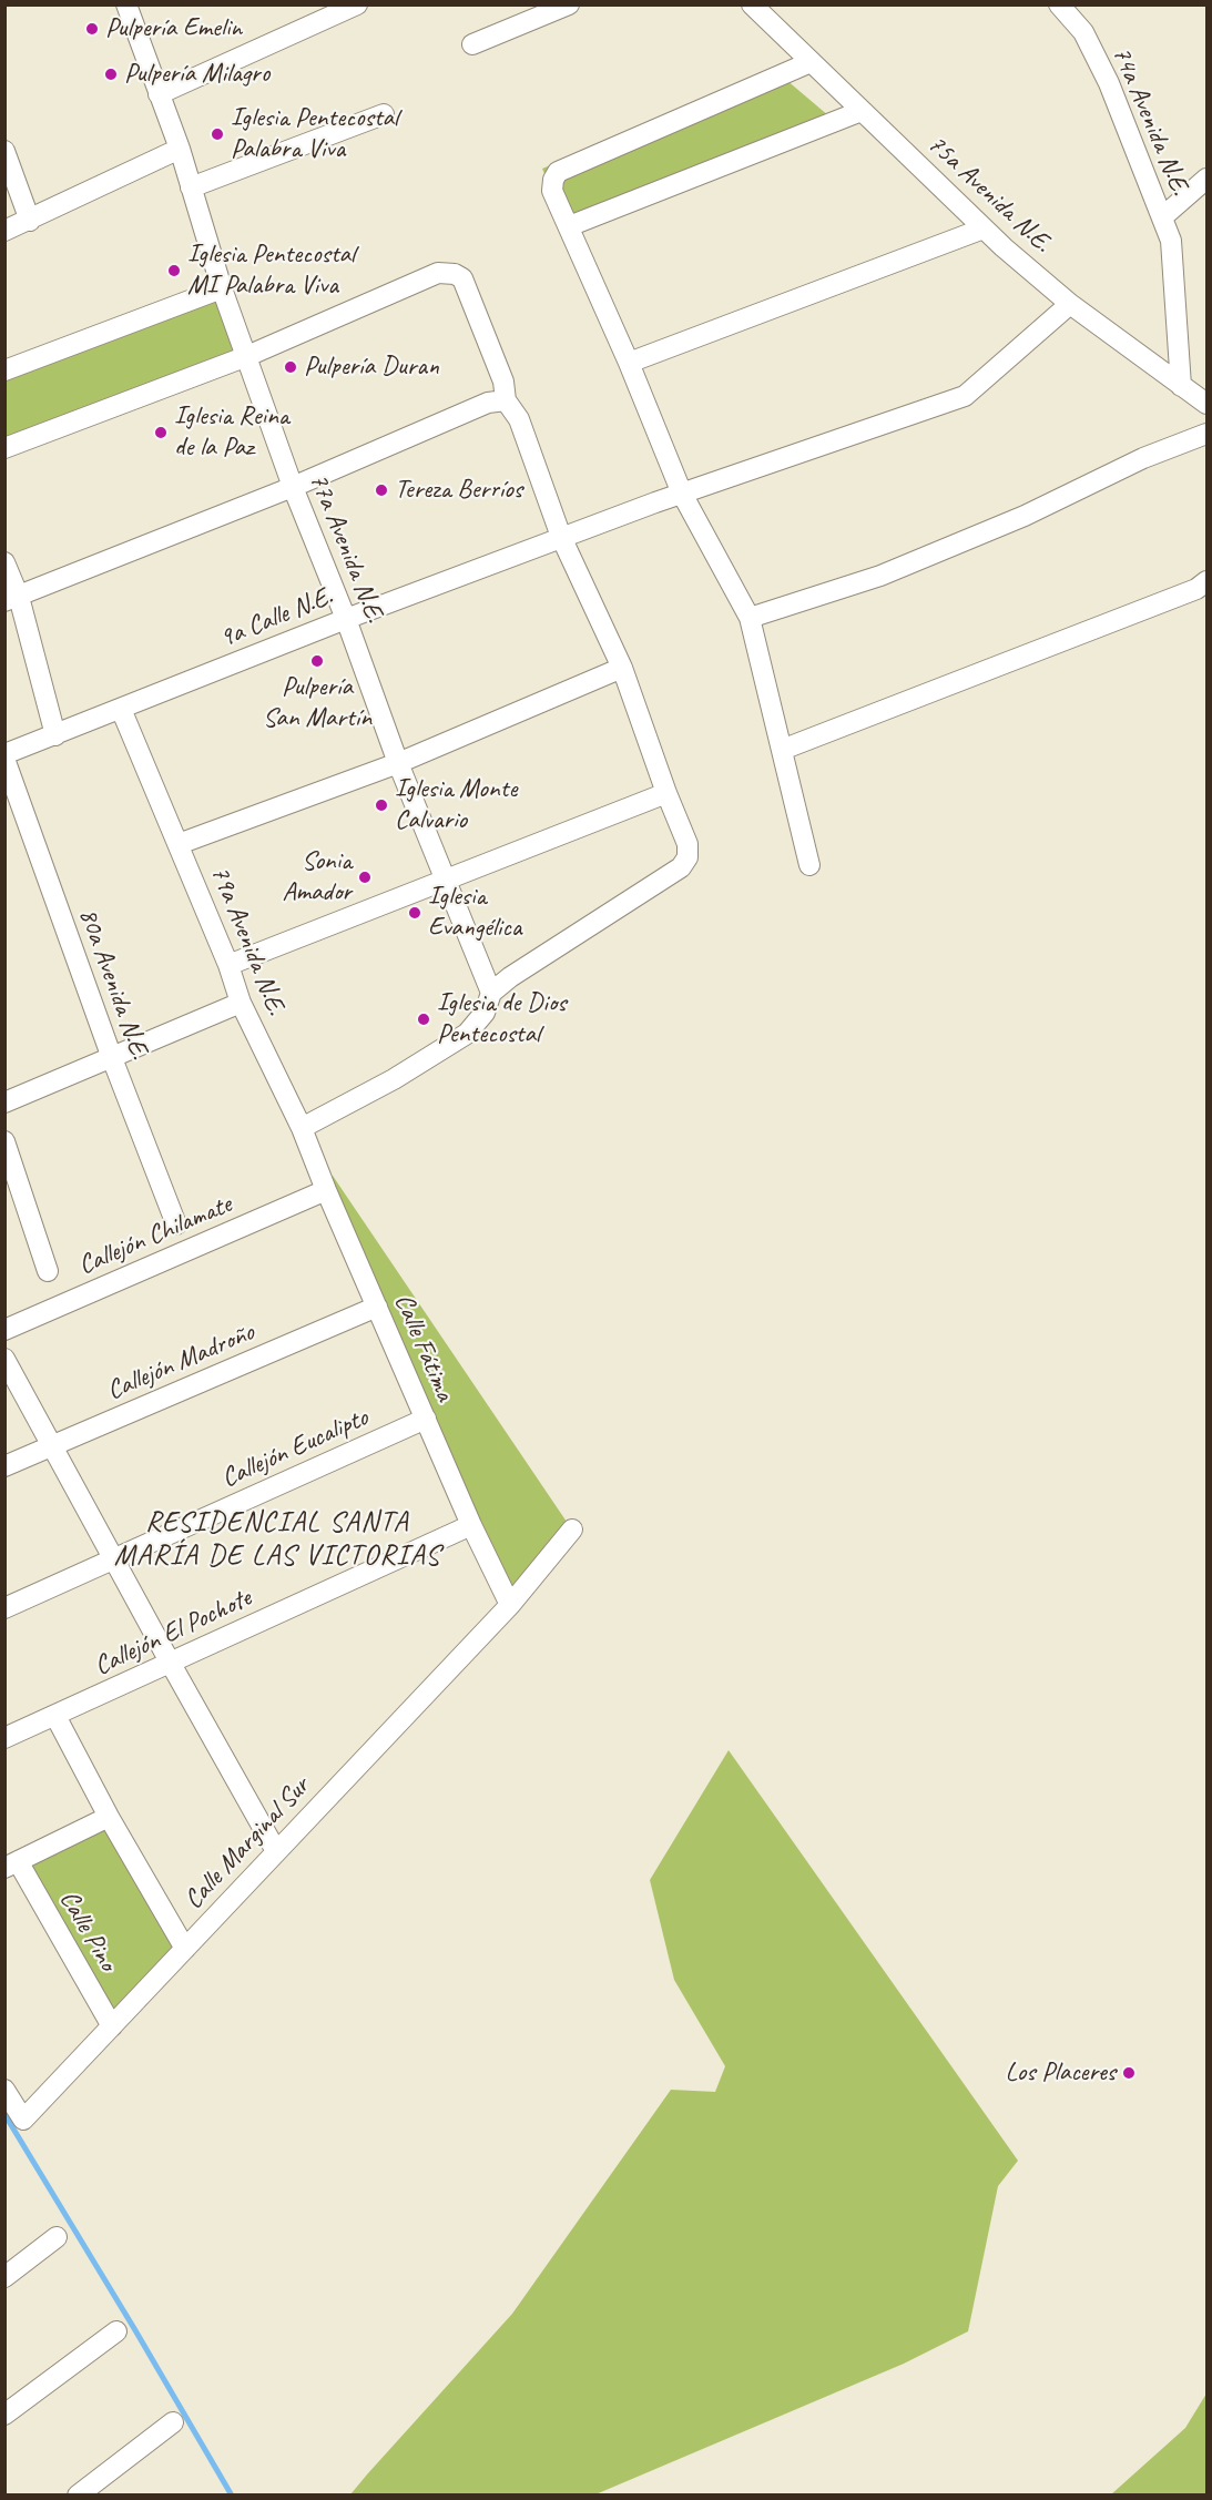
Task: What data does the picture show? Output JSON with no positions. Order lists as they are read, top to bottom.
{
  "streets": {
    "street": [
      "74a Avenida N.E.",
      "75a Avenida N.E.",
      "77a Avenida N.E.",
      "9a Calle N.E.",
      "79a Avenida N.E.",
      "80a Avenida N.E.",
      "Callejón Chilamate",
      "Calle Fátima",
      "Callejón Madroño",
      "Callejón Eucalipto",
      "Callejón El Pochote",
      "Calle Marginal Sur",
      "Calle Pino"
    ]
  },
  "crossings": [
    ["74a Avenida N.E.", "75a Avenida N.E."],
    ["75a Avenida N.E.", "9a Calle N.E."],
    ["77a Avenida N.E.", "9a Calle N.E."],
    ["9a Calle N.E.", "79a Avenida N.E."],
    ["9a Calle N.E.", "80a Avenida N.E."],
    ["79a Avenida N.E.", "Callejón Chilamate"],
    ["79a Avenida N.E.", "Calle Fátima"],
    ["Callejón Chilamate", "Calle Fátima"],
    ["Calle Fátima", "Callejón Madroño"],
    ["Calle Fátima", "Callejón Eucalipto"],
    ["Calle Fátima", "Callejón El Pochote"],
    ["Calle Fátima", "Calle Marginal Sur"],
    ["Calle Marginal Sur", "Calle Pino"]
  ],
  "districts": ["RESIDENCIAL SANTA MARÍA DE LAS VICTORIAS"],
  "places": [
    "Pulpería Emelin",
    "Pulpería Milagro",
    "Iglesia Pentecostal Palabra Viva",
    "Iglesia Pentecostal MI Palabra Viva",
    "Pulpería Duran",
    "Iglesia Reina de la Paz",
    "Tereza Berríos",
    "Pulpería San Martín",
    "Iglesia Monte Calvario",
    "Sonia Amador",
    "Iglesia Evangélica",
    "Iglesia de Dios Pentecostal",
    "Los Placeres"
  ]
}
